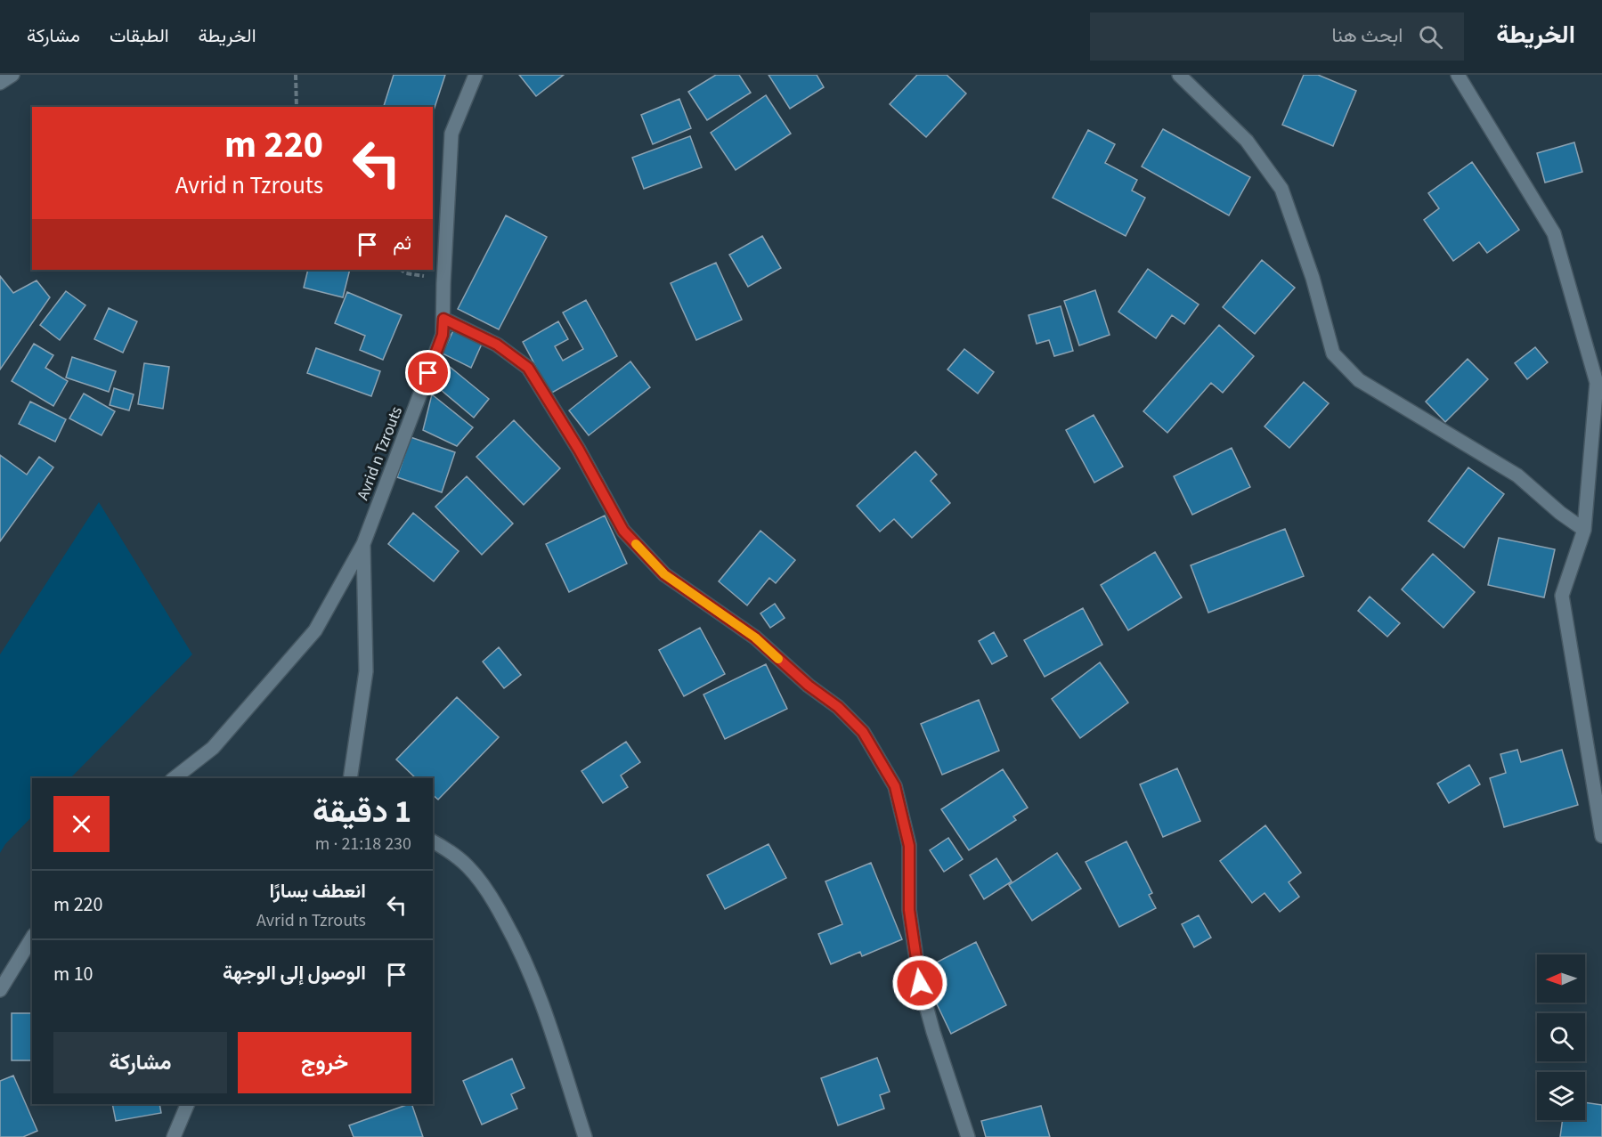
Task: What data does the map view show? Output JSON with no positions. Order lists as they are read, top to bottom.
{
  "streets": {
    "street": ["Avrid n Tzrouts"]
  },
  "north": "left",
  "page": {
    "header": "الخريطة",
    "search": "ابحث هنا",
    "nav": ["الخريطة", "الطبقات", "مشاركة"],
    "turn": ["220 m", "Avrid n Tzrouts"],
    "then": "ثم",
    "heading": ["1 دقيقة", "230 m · 21:18"],
    "list": [
      {
        "name": "انعطف يسارًا",
        "note": "Avrid n Tzrouts",
        "value": "220 m"
      },
      {
        "name": "الوصول إلى الوجهة",
        "value": "10 m"
      }
    ],
    "buttons": ["خروج", "مشاركة"]
  }
}
